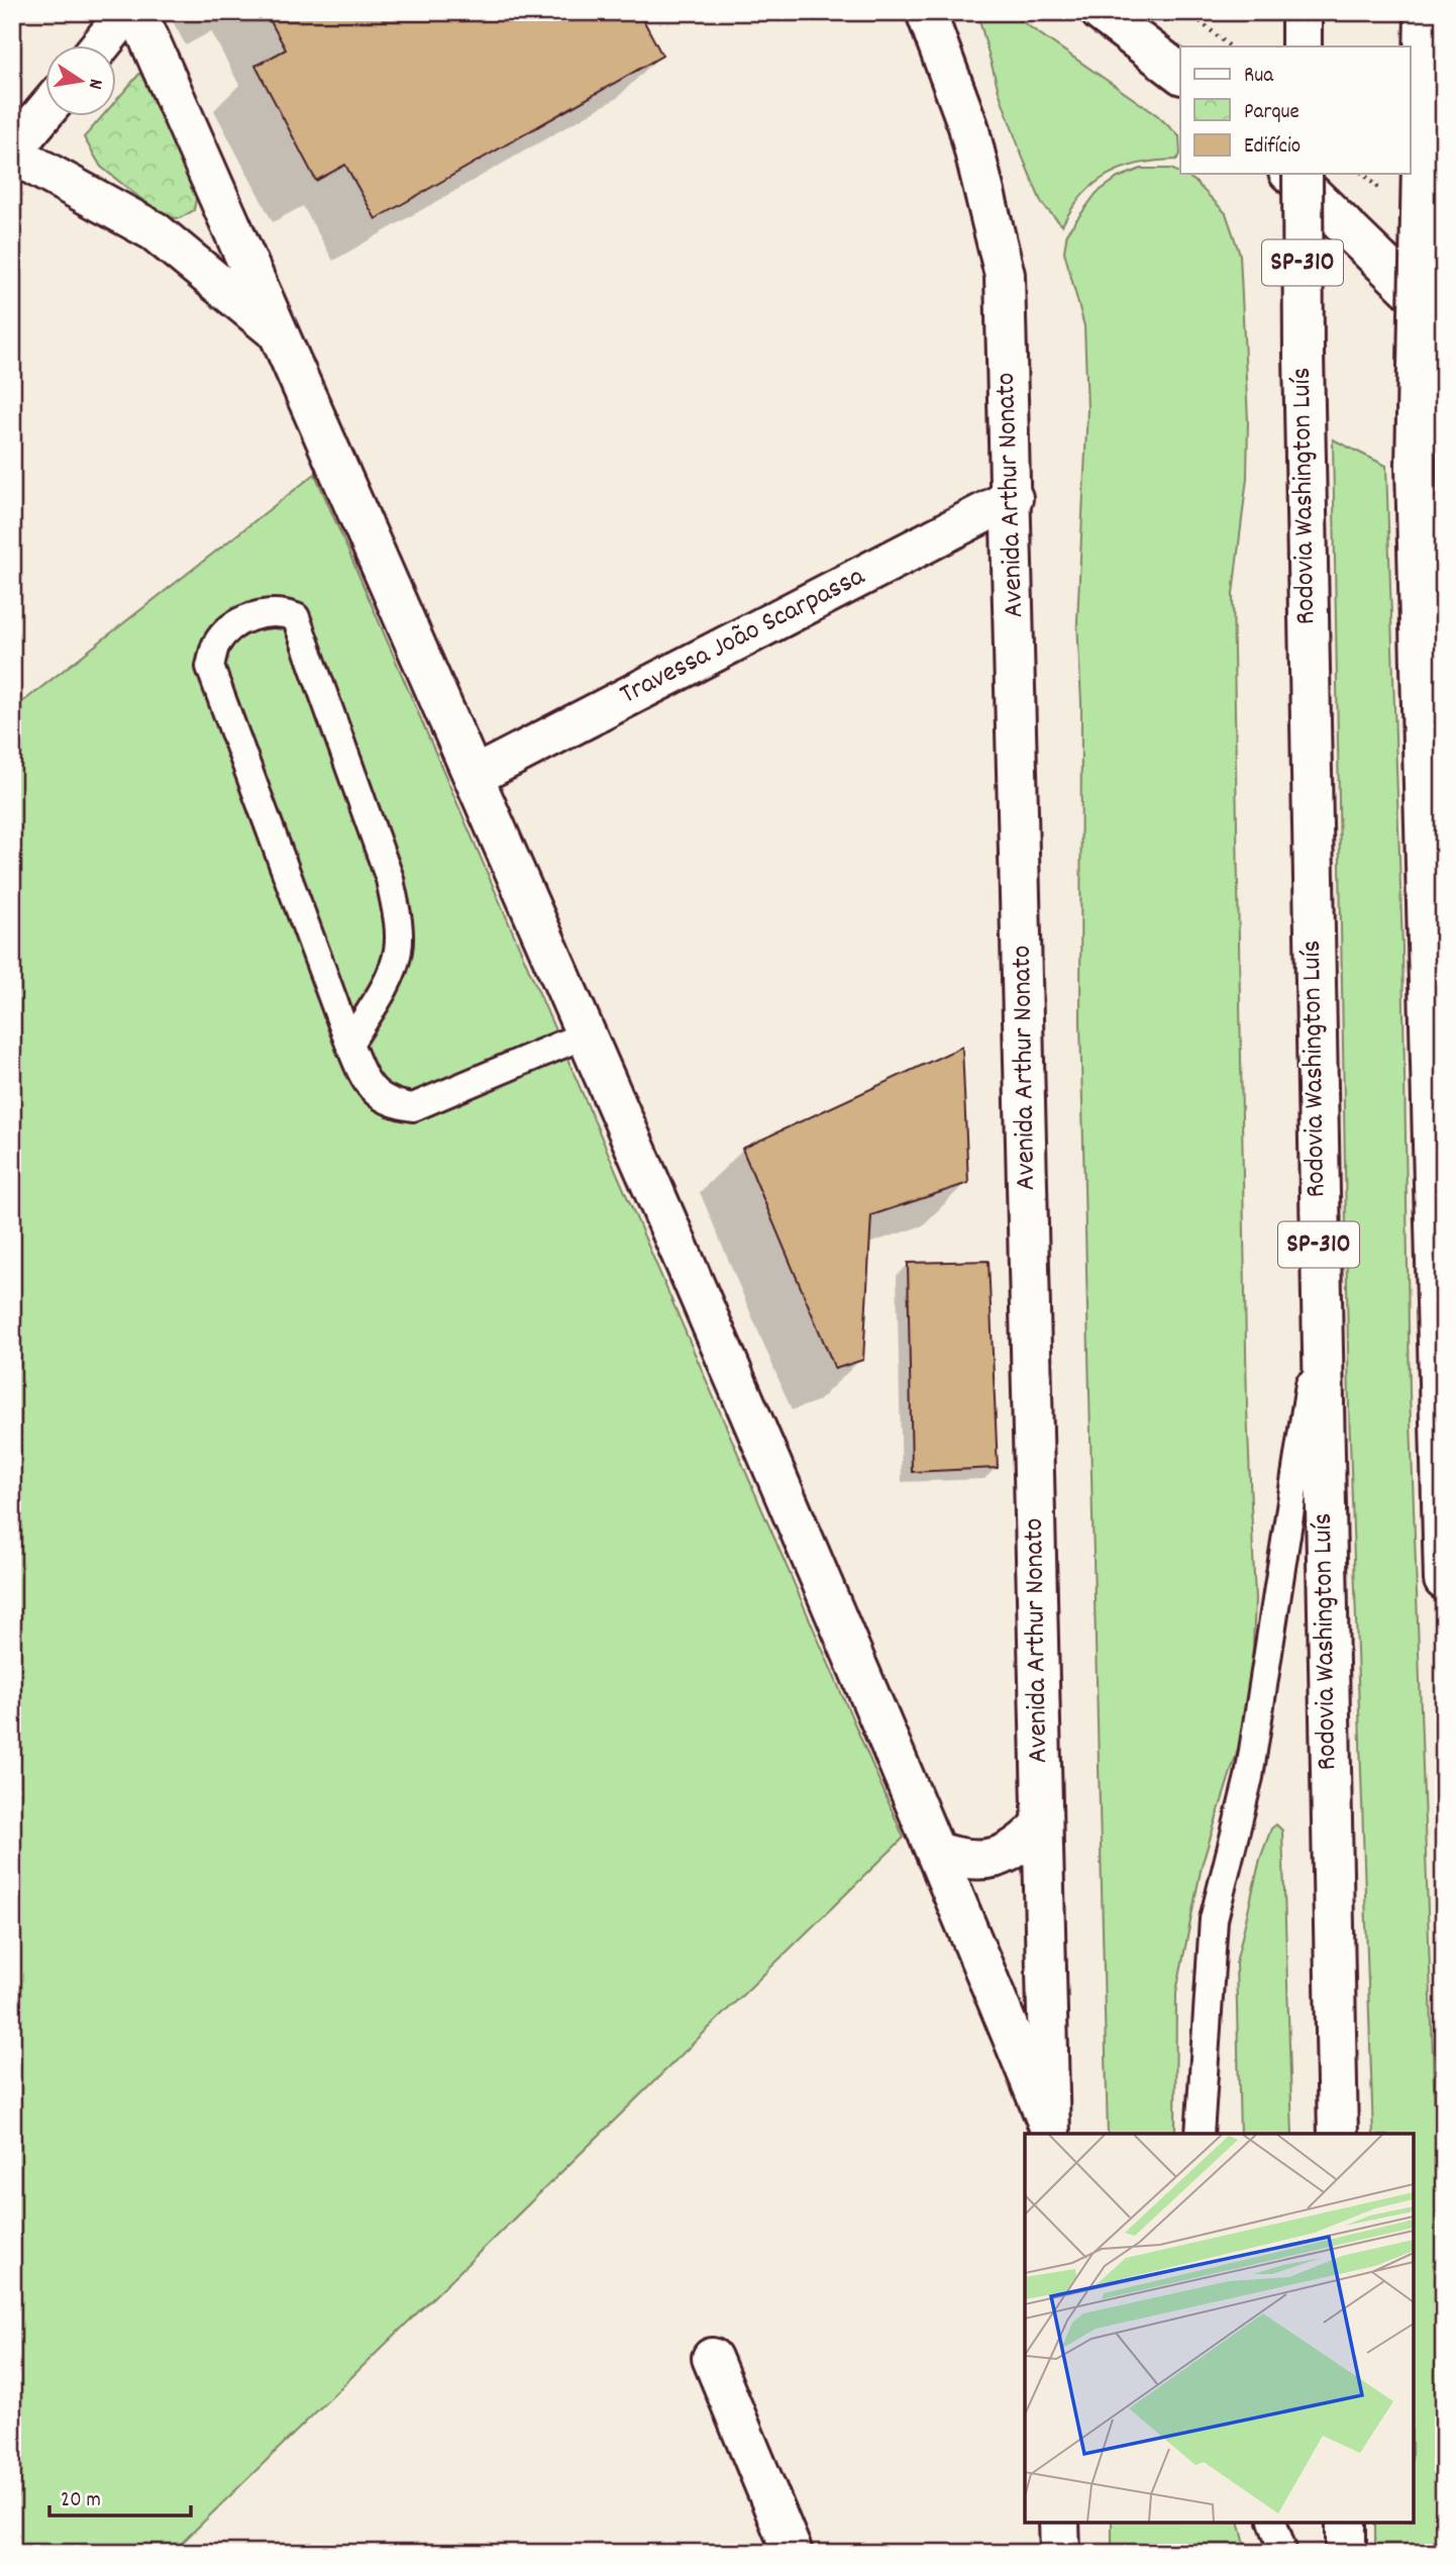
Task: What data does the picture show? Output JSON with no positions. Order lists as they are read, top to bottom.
{
  "streets": {
    "main road": [
      "SP-310",
      "Avenida Arthur Nonato",
      "Rodovia Washington Luís",
      "Travessa João Scarpassa"
    ]
  },
  "crossings": [
    ["Avenida Arthur Nonato", "Travessa João Scarpassa"]
  ],
  "legend": ["Rua", "Parque", "Edifício"],
  "scale_bar": "20 m",
  "north": "right"
}
